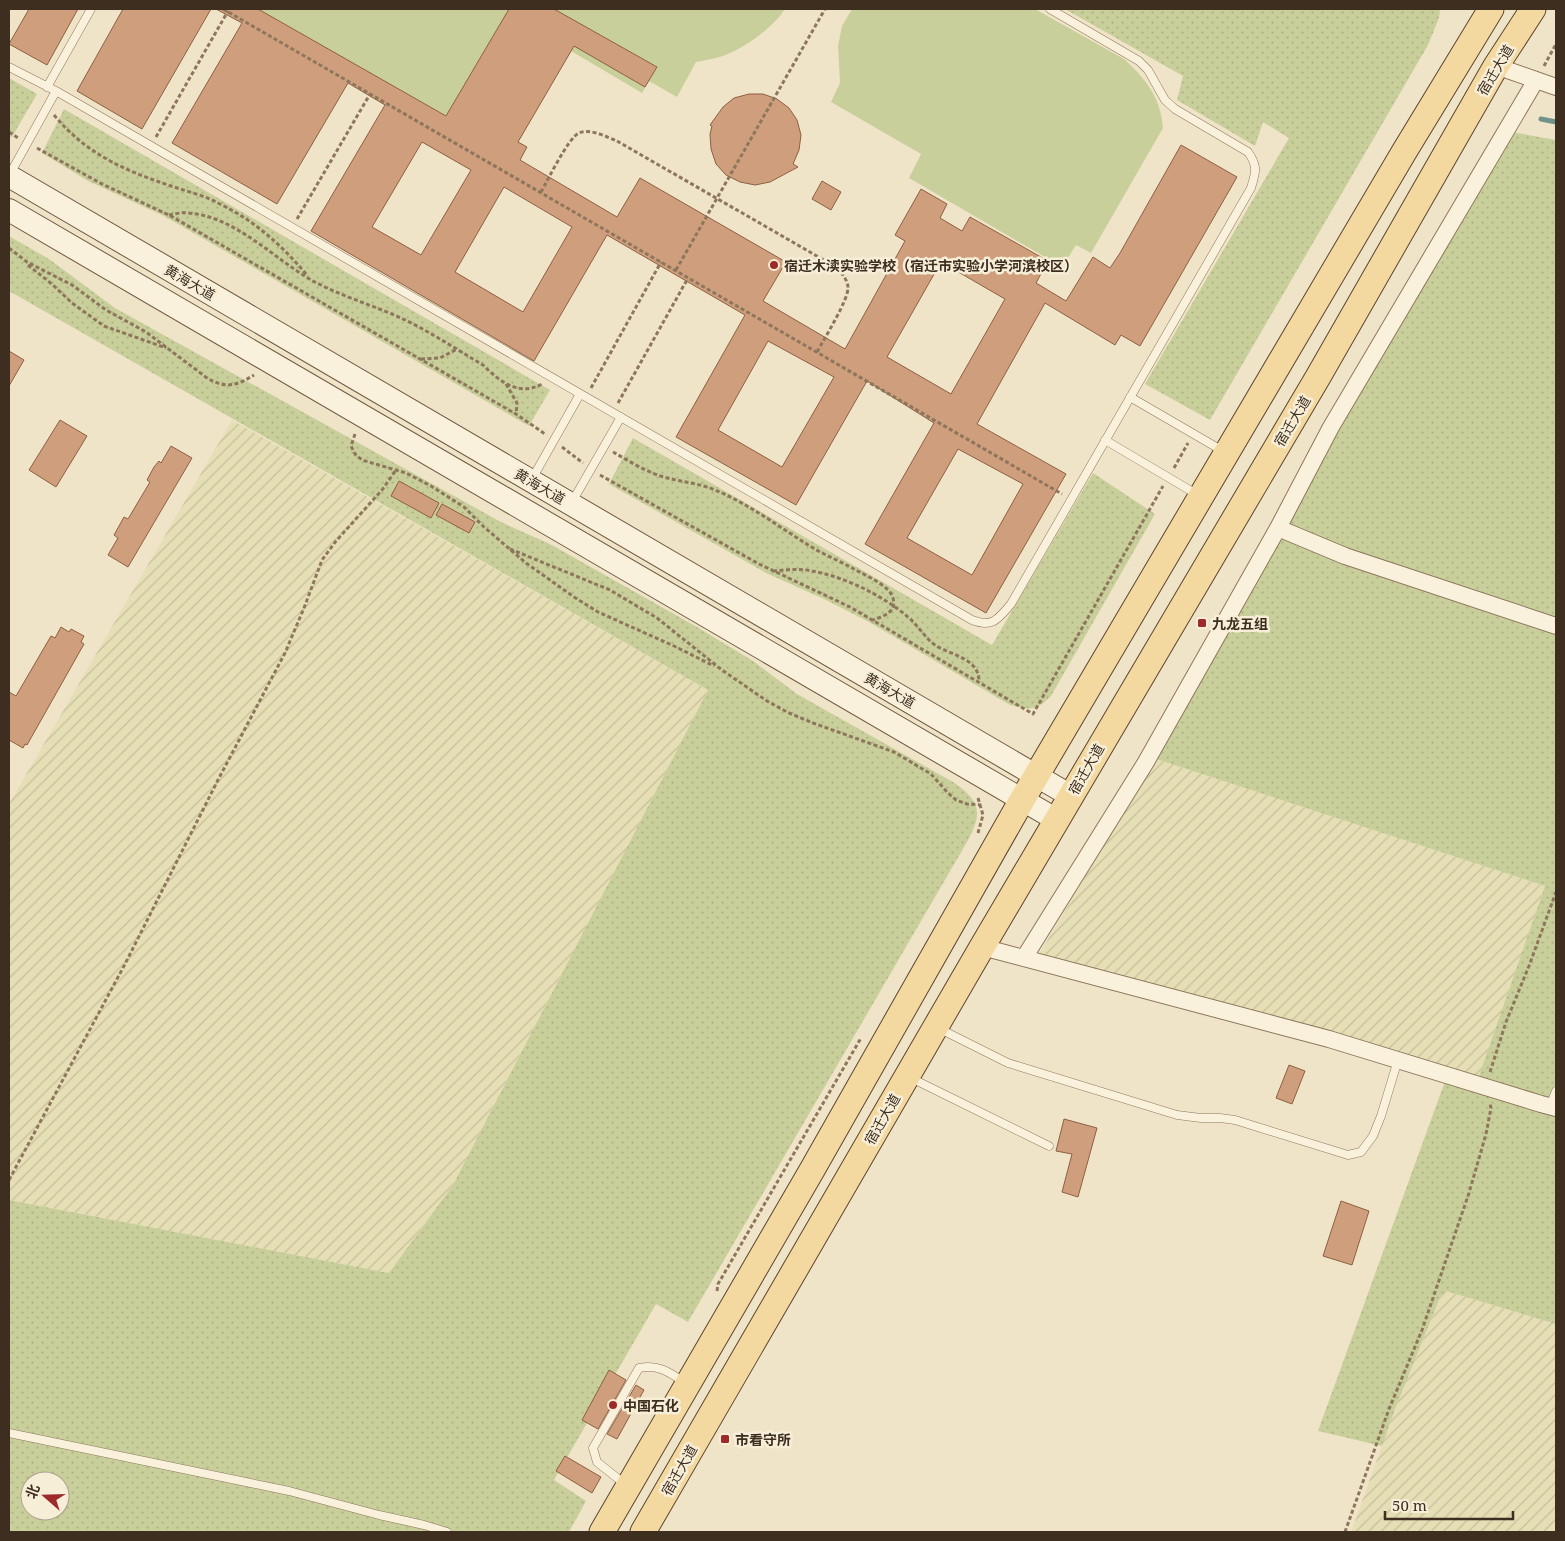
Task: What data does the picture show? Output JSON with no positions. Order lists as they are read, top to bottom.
{
  "streets": {
    "main road": ["宿迁大道", "黄海大道"]
  },
  "crossings": [
    ["宿迁大道", "黄海大道"]
  ],
  "places": {
    "other": ["宿迁木渎实验学校（宿迁市实验小学河滨校区）", "中国石化"],
    "transit": ["九龙五组", "市看守所"]
  },
  "scale_bar": "50 m",
  "north": "left"
}
